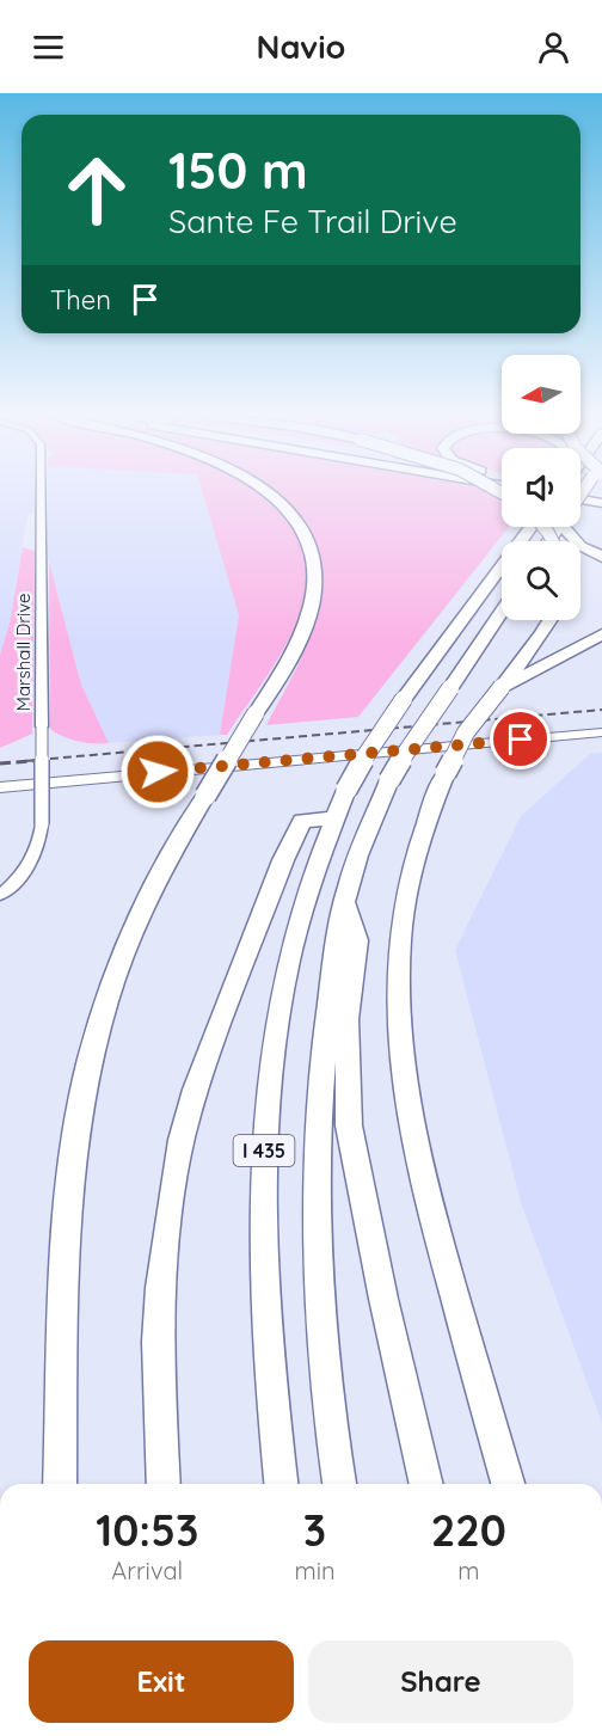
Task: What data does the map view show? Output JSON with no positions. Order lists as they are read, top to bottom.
{
  "streets": {
    "highway": ["I 435"],
    "street": ["Marshall Drive"]
  },
  "north": "left",
  "page": {
    "header": "Navio",
    "turn": ["150 m", "Sante Fe Trail Drive"],
    "then": "Then",
    "eta": [
      "10:53",
      "Arrival",
      "3",
      "min",
      "220",
      "m"
    ],
    "buttons": ["Exit", "Share"]
  }
}
